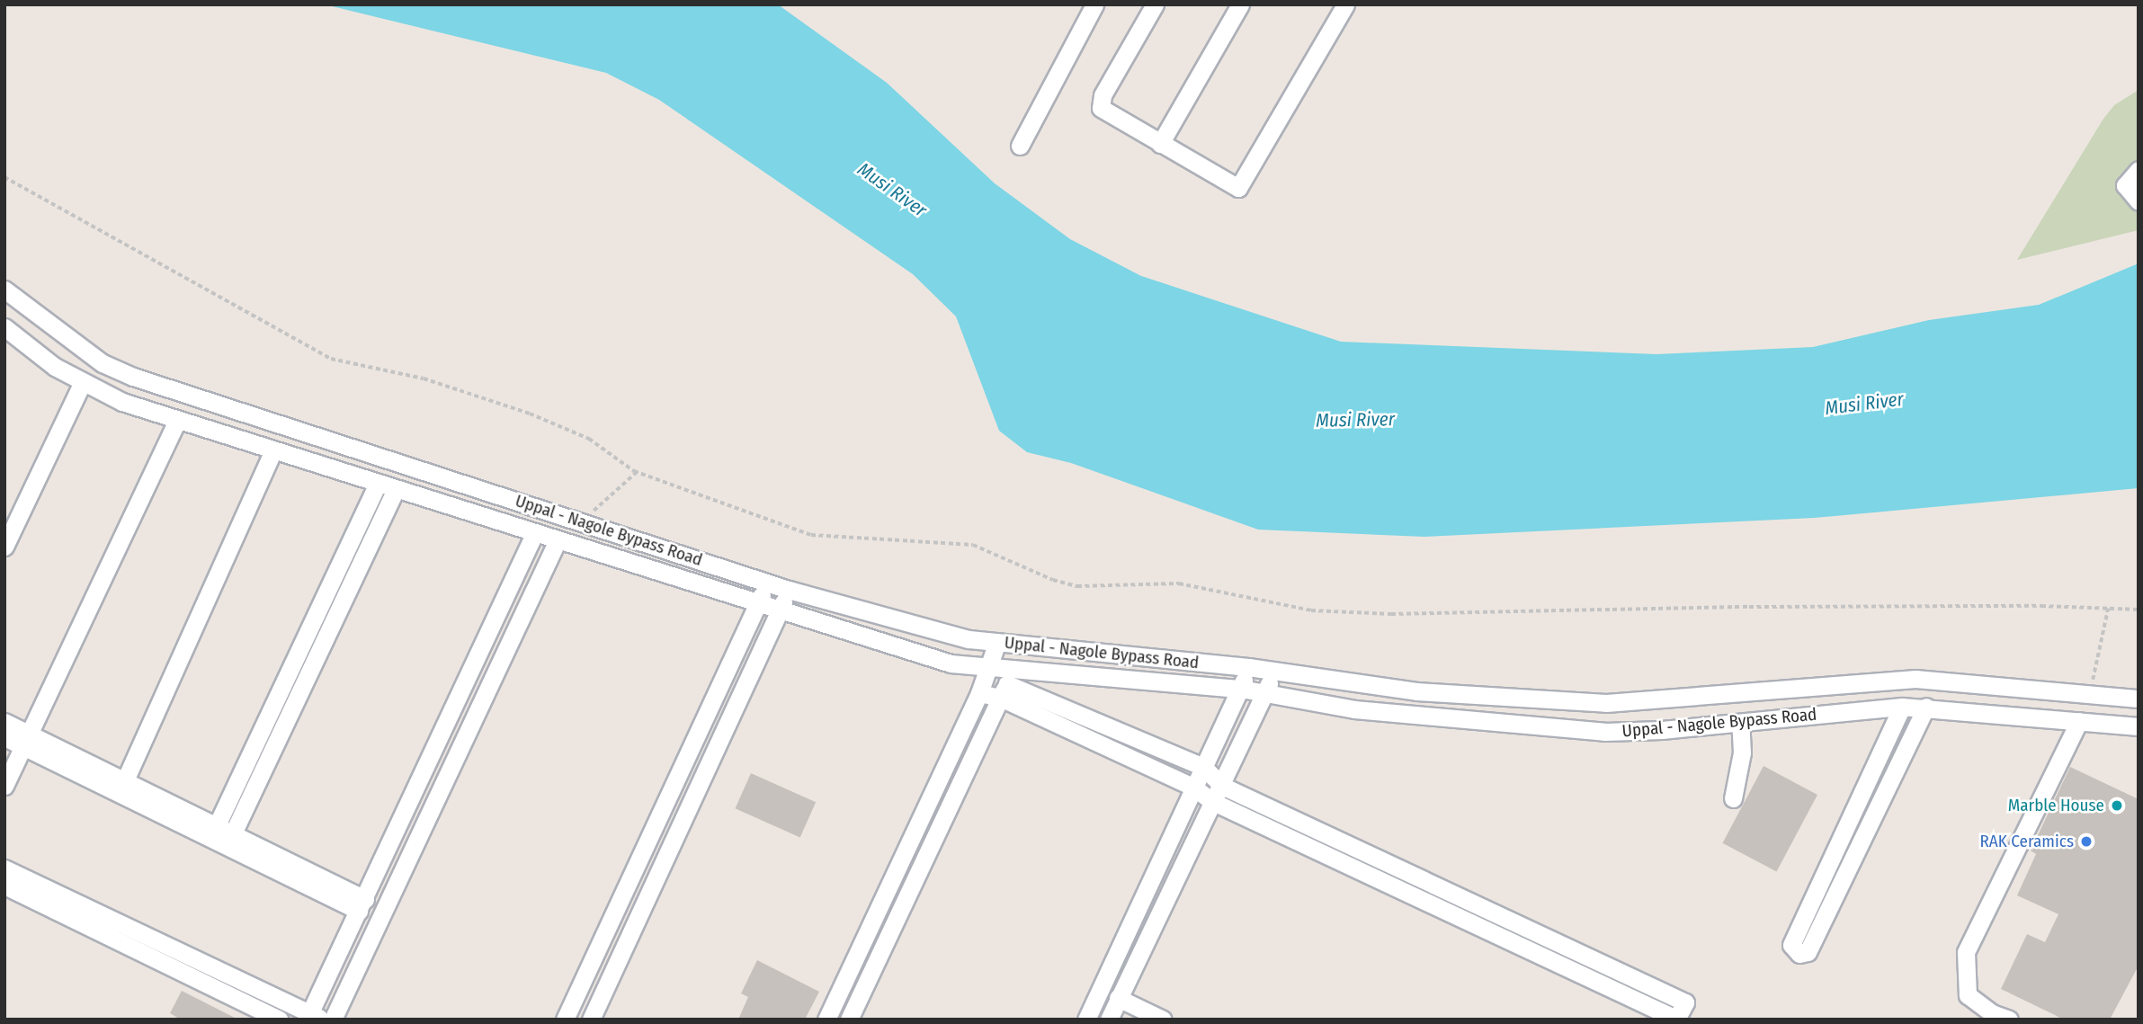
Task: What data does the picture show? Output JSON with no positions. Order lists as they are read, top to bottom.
{
  "streets": {
    "street": ["Uppal - Nagole Bypass Road"]
  },
  "water": ["Musi River"],
  "places": ["Marble House", "RAK Ceramics"]
}
